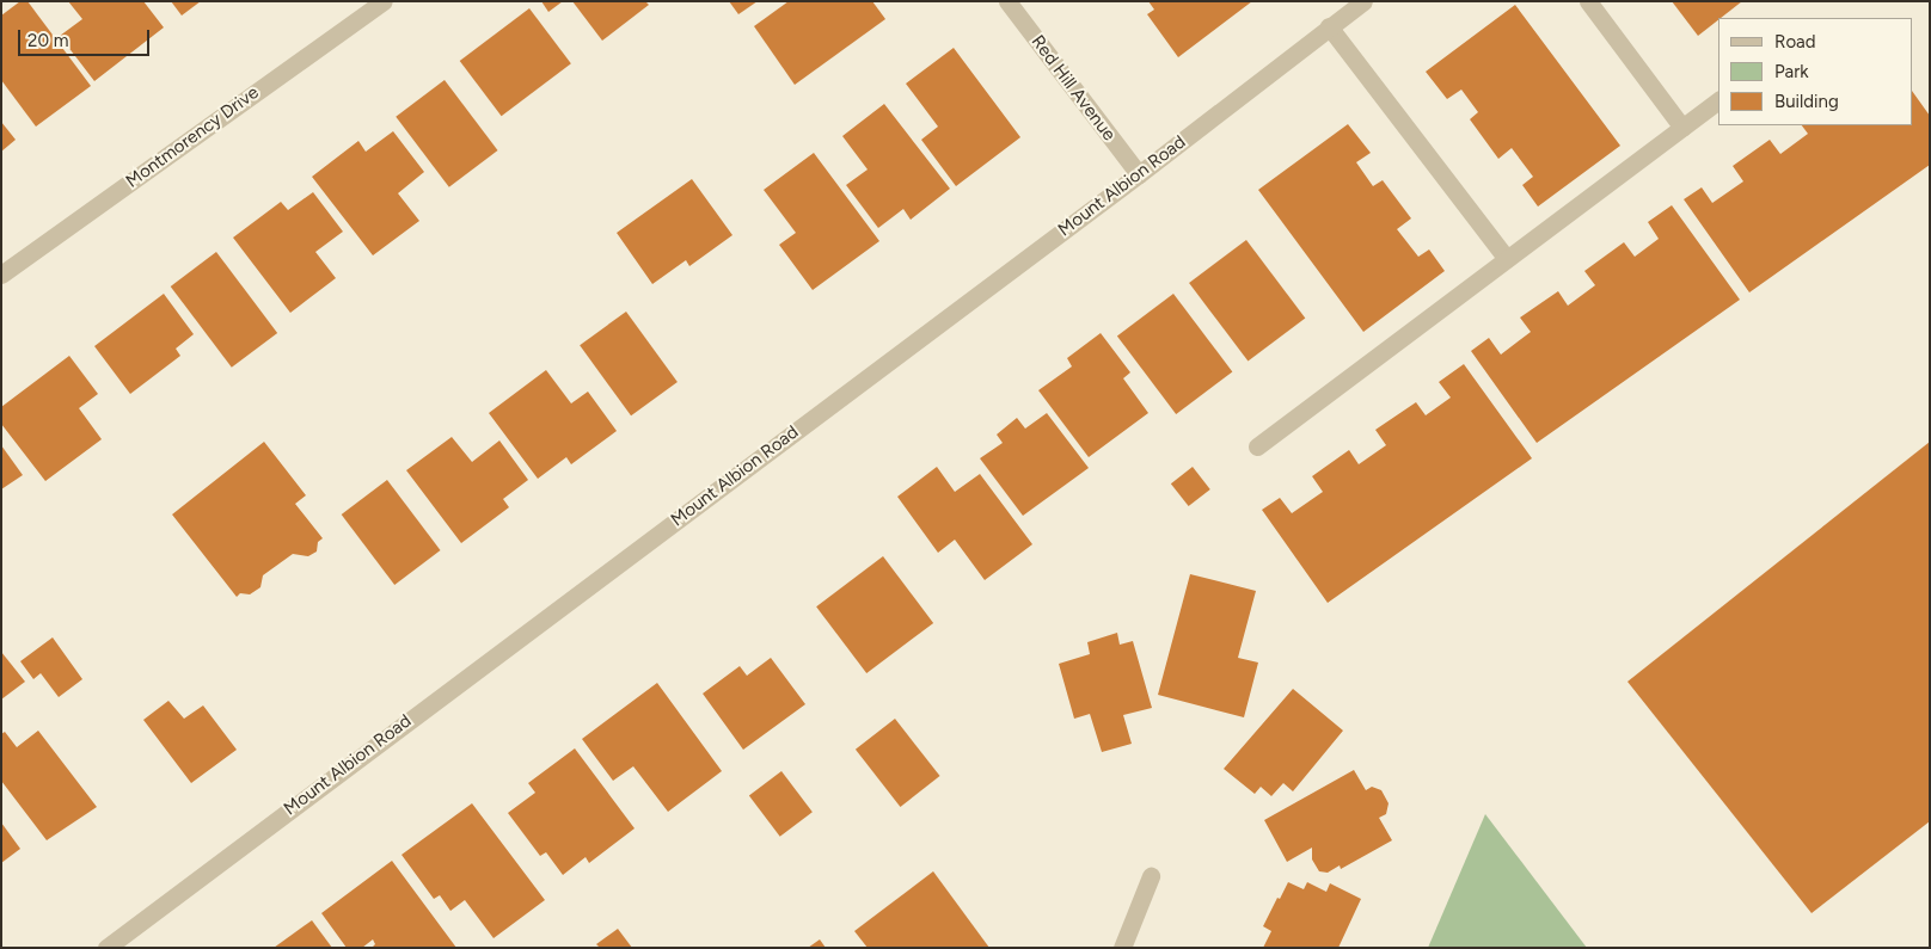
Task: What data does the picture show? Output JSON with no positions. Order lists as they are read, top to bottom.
{
  "streets": {
    "street": ["Red Hill Avenue", "Montmorency Drive", "Mount Albion Road"]
  },
  "crossings": [
    ["Red Hill Avenue", "Mount Albion Road"]
  ],
  "legend": ["Road", "Park", "Building"],
  "scale_bar": "20 m"
}
